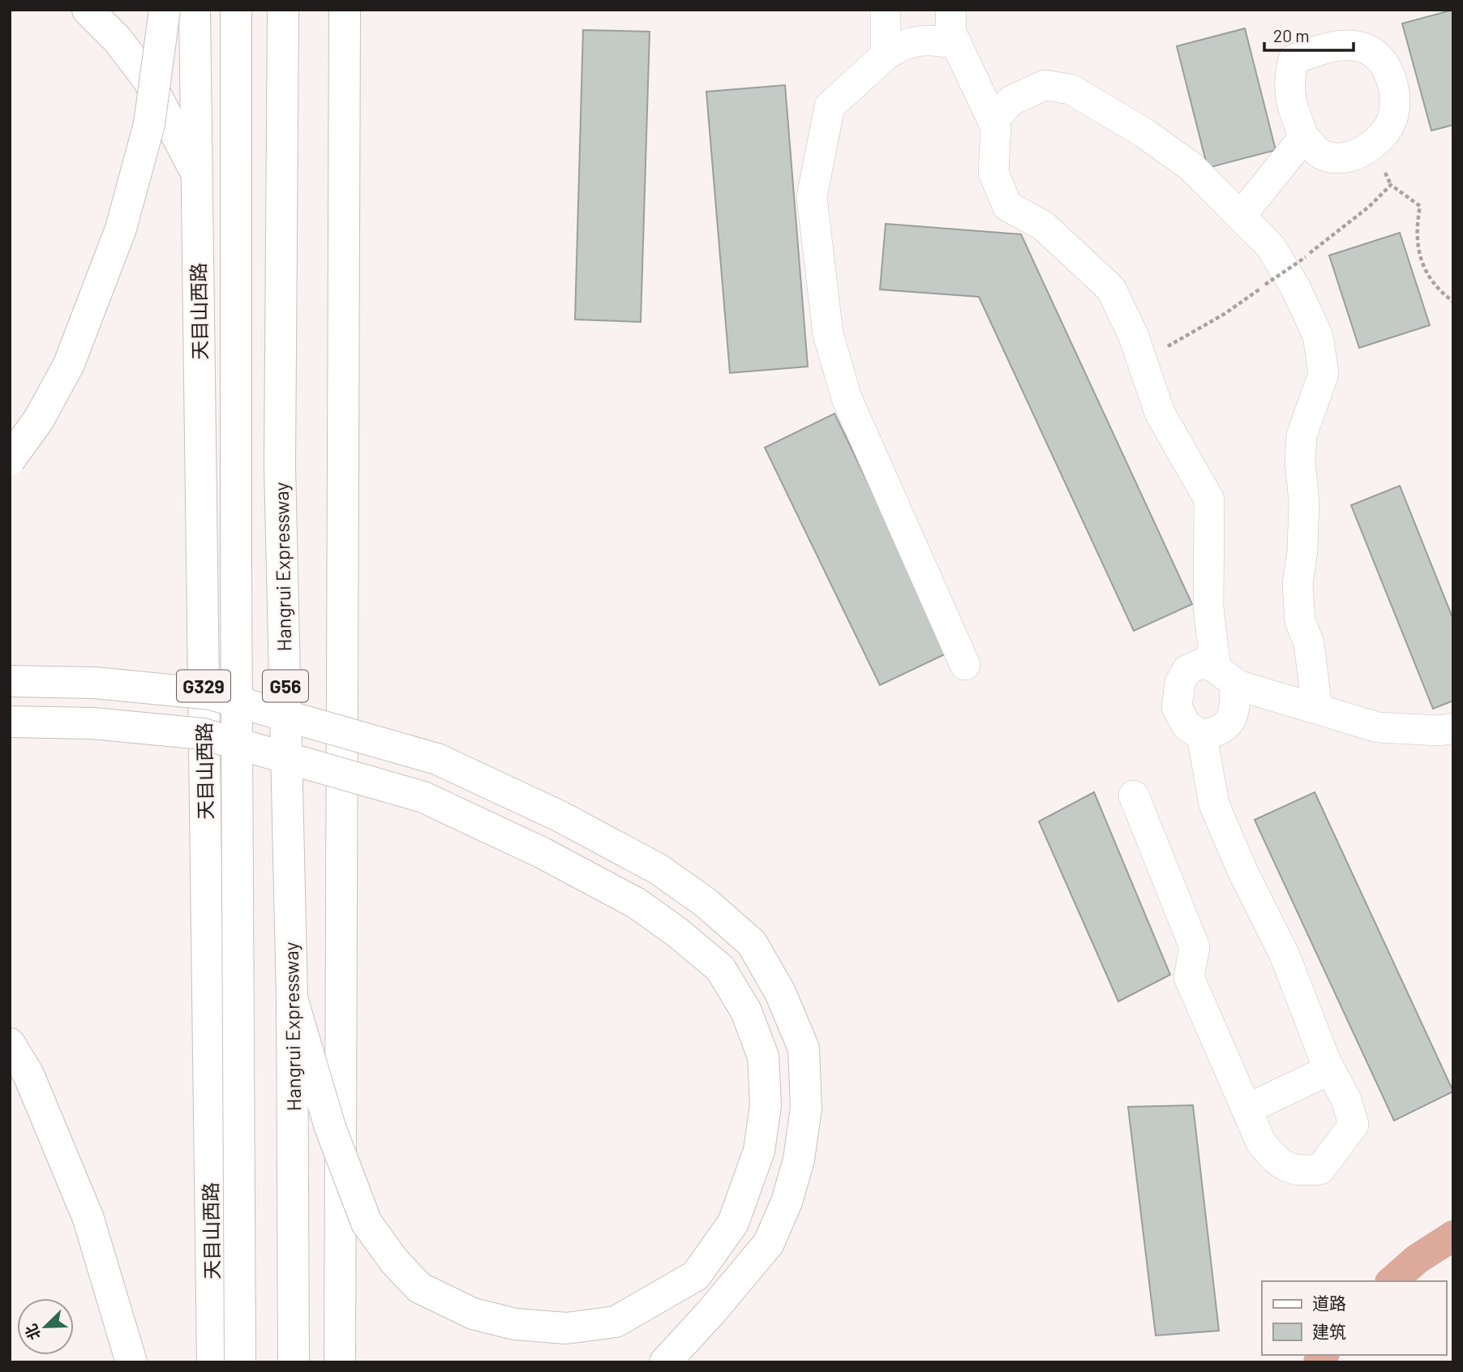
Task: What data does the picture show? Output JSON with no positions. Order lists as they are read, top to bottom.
{
  "streets": {
    "highway": [
      "天目山西路",
      "Hangrui Expressway",
      "G329",
      "G56"
    ]
  },
  "legend": ["道路", "建筑"],
  "scale_bar": "20 m",
  "north": "bottom left"
}
